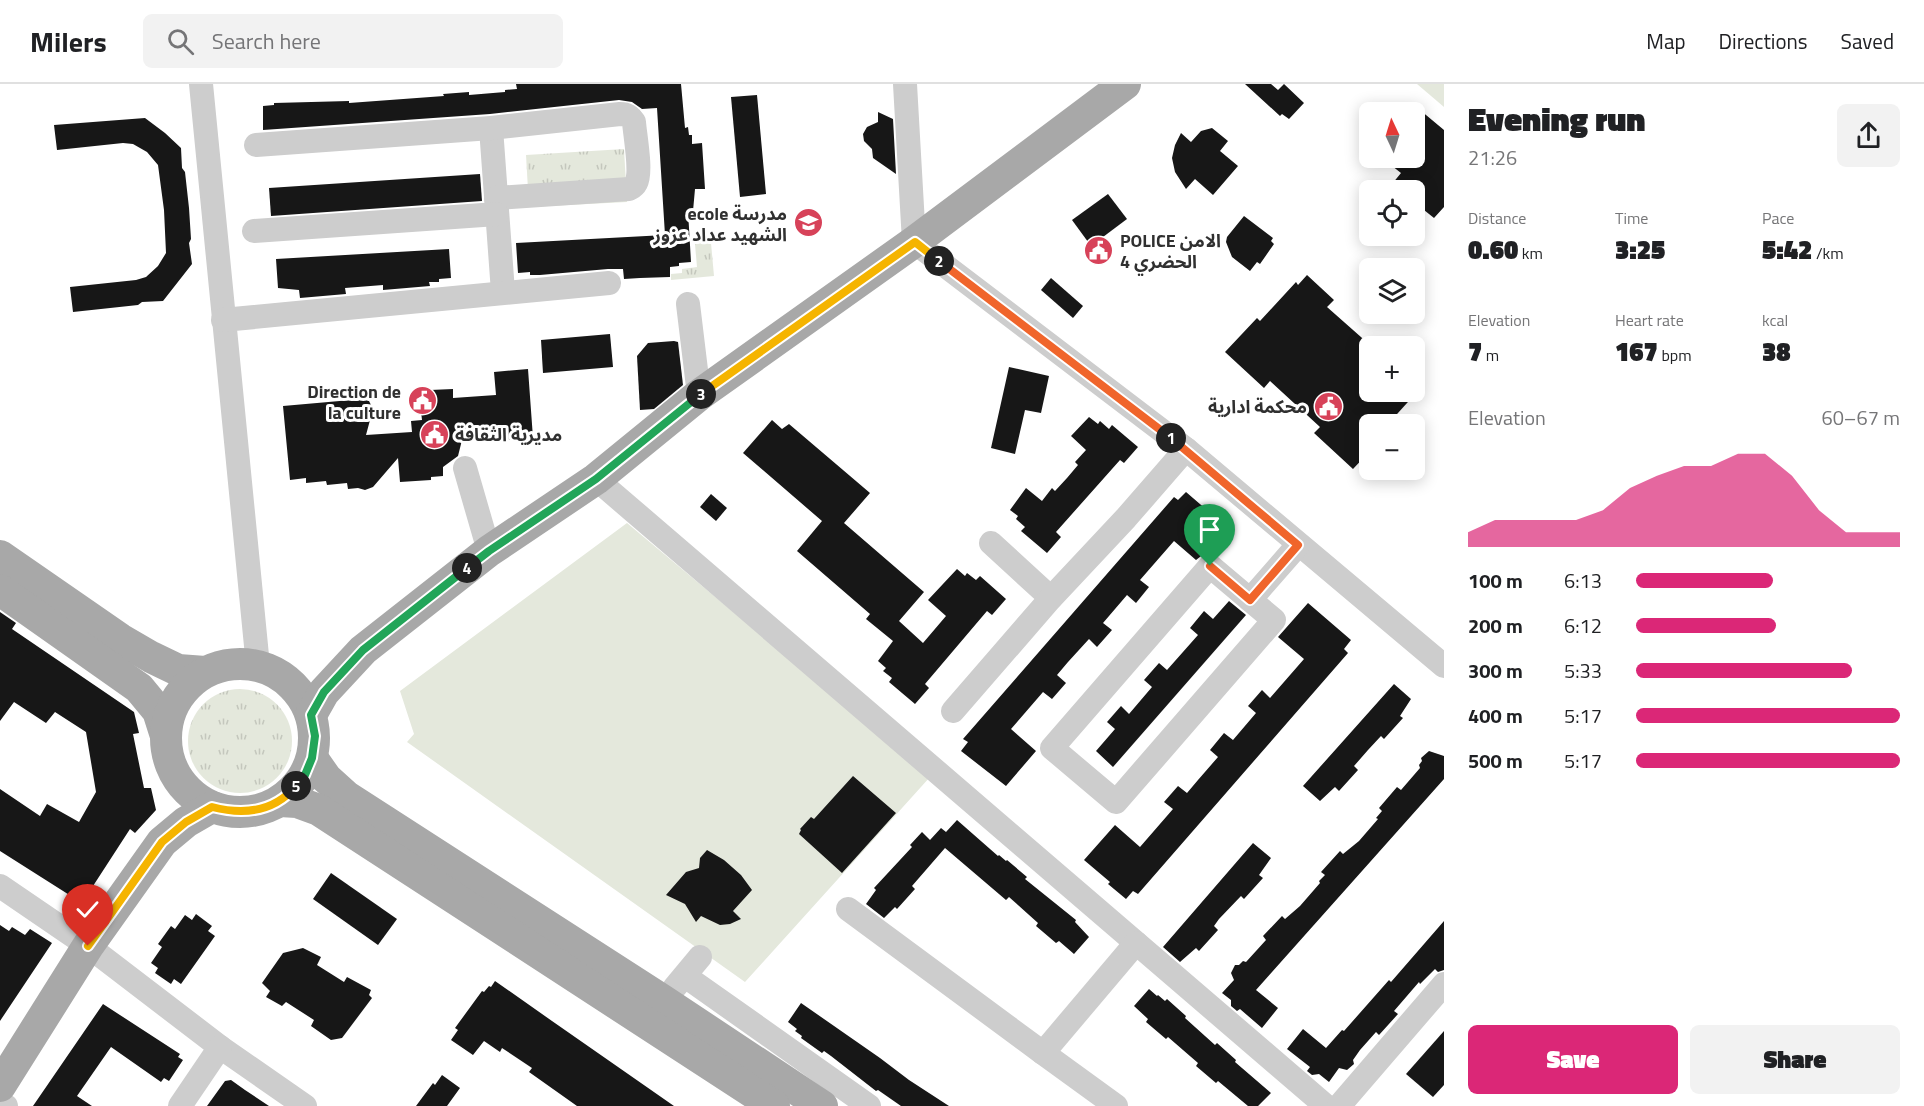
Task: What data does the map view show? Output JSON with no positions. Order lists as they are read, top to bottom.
{
  "places": {
    "school or university": ["ecole مدرسة الشهيد عداد عزوز"],
    "public building": [
      "POLICE الامن الحضري 4",
      "Direction de la culture",
      "محكمة ادارية",
      "مديرية الثقافة"
    ]
  },
  "north": "top",
  "page": {
    "header": "Milers",
    "search": "Search here",
    "nav": ["Map", "Directions", "Saved"],
    "heading": ["Evening run", "21:26"],
    "map_buttons": ["+", "−"],
    "stats": [
      ["Distance", "0.60 km"],
      ["Time", "3:25"],
      ["Pace", "5:42 /km"],
      ["Elevation", "7 m"],
      ["Heart rate", "167 bpm"],
      ["kcal", "38"]
    ],
    "pins": [
      "2",
      "3",
      "1",
      "4",
      "5"
    ],
    "chart": ["Elevation", "60–67 m"],
    "list": [
      {
        "name": "100 m",
        "note": "6:13"
      },
      {
        "name": "200 m",
        "note": "6:12"
      },
      {
        "name": "300 m",
        "note": "5:33"
      },
      {
        "name": "400 m",
        "note": "5:17"
      },
      {
        "name": "500 m",
        "note": "5:17"
      }
    ],
    "buttons": ["Save", "Share"]
  }
}
